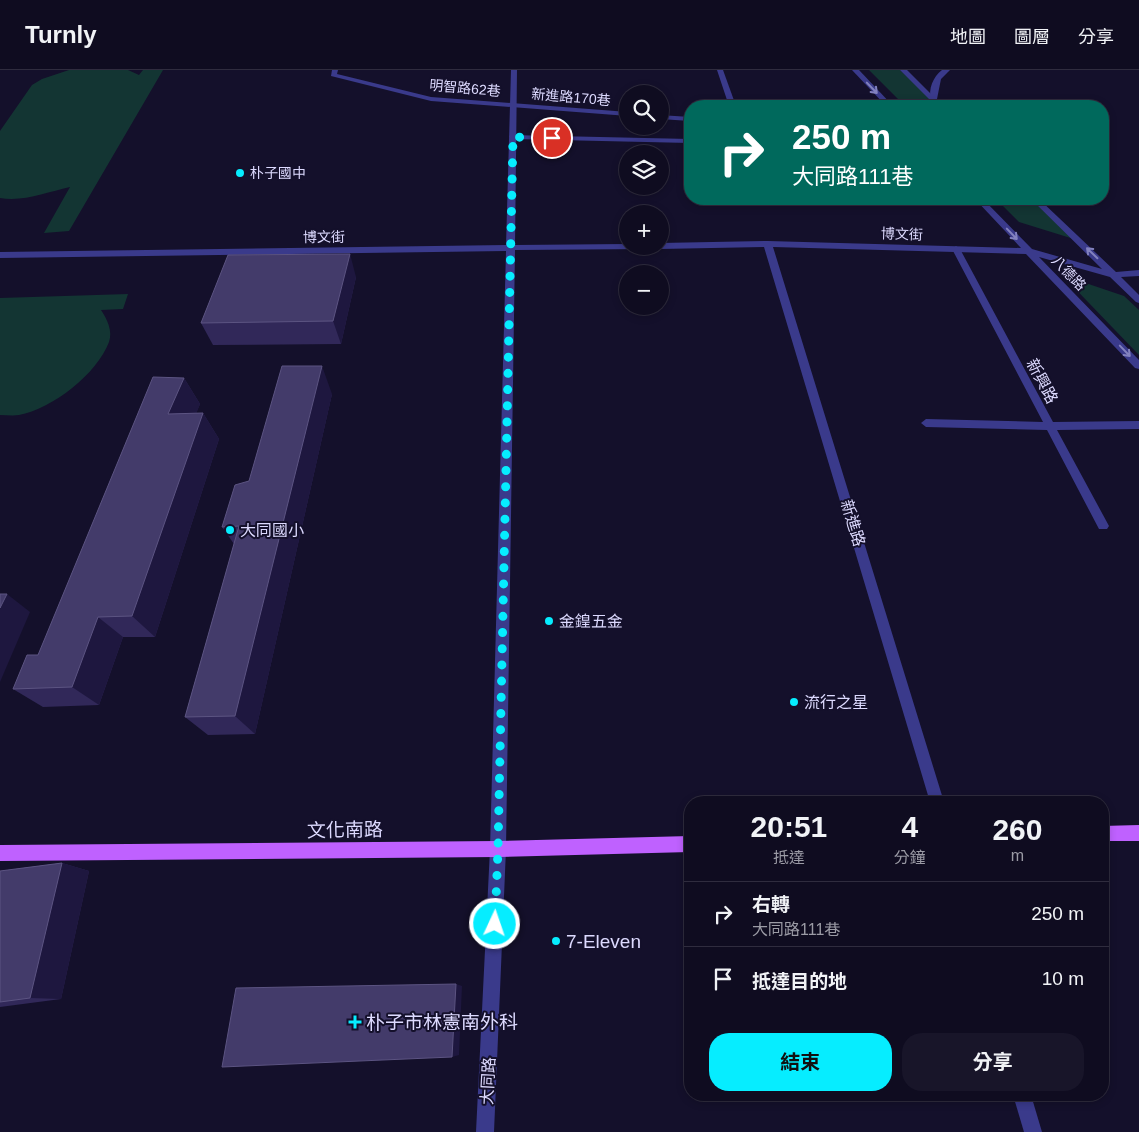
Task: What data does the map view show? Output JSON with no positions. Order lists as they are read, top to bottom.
{
  "streets": {
    "main road": ["文化南路"],
    "street": [
      "明智路62巷",
      "新進路170巷",
      "博文街",
      "八德路",
      "新興路",
      "新進路",
      "大同路"
    ]
  },
  "crossings": [
    ["明智路62巷", "新進路170巷"],
    ["明智路62巷", "大同路"],
    ["新進路170巷", "大同路"],
    ["博文街", "八德路"],
    ["博文街", "新興路"],
    ["博文街", "新進路"],
    ["博文街", "大同路"],
    ["文化南路", "大同路"]
  ],
  "places": {
    "other": [
      "朴子國中",
      "大同國小",
      "金鍠五金",
      "流行之星",
      "7-Eleven"
    ],
    "health": ["朴子市林憲南外科"]
  },
  "page": {
    "header": "Turnly",
    "nav": ["地圖", "圖層", "分享"],
    "map_buttons": ["+", "−"],
    "turn": ["250 m", "大同路111巷"],
    "eta": [
      "20:51",
      "抵達",
      "4",
      "分鐘",
      "260",
      "m"
    ],
    "list": [
      {
        "name": "右轉",
        "note": "大同路111巷",
        "value": "250 m"
      },
      {
        "name": "抵達目的地",
        "value": "10 m"
      }
    ],
    "buttons": ["結束", "分享"]
  }
}
